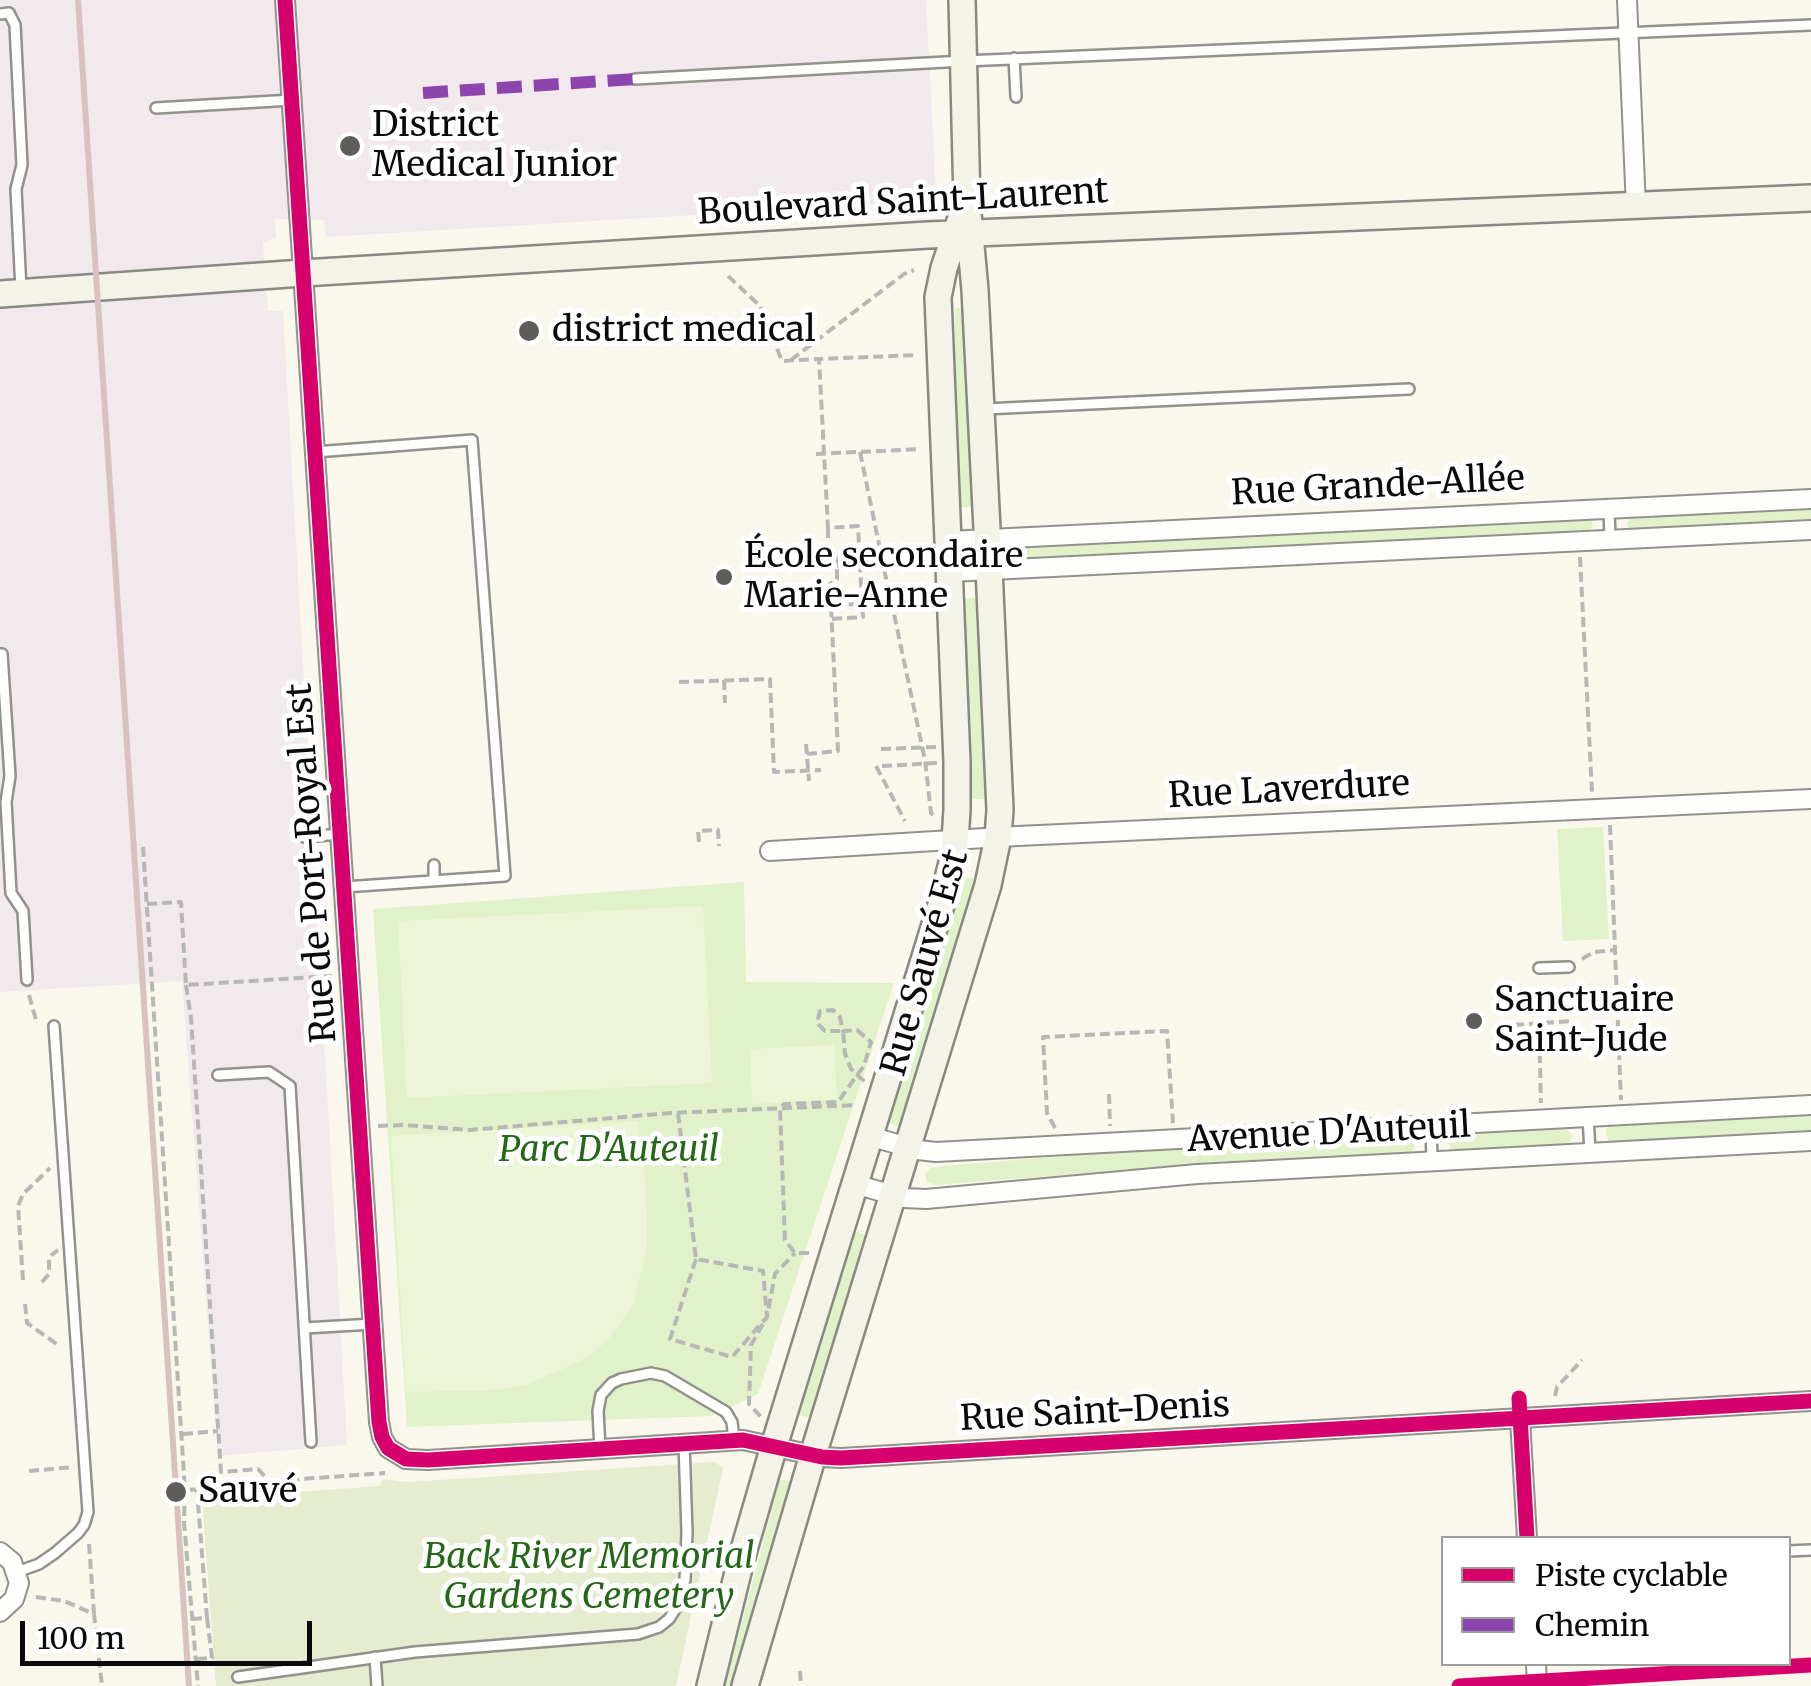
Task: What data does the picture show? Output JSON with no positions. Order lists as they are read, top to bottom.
{
  "streets": {
    "main road": ["Boulevard Saint-Laurent", "Rue Sauvé Est"],
    "street": [
      "Rue Grande-Allée",
      "Rue Laverdure",
      "Rue de Port-Royal Est",
      "Avenue D'Auteuil",
      "Rue Saint-Denis"
    ]
  },
  "crossings": [
    ["Boulevard Saint-Laurent", "Rue de Port-Royal Est"],
    ["Boulevard Saint-Laurent", "Rue Sauvé Est"],
    ["Rue Grande-Allée", "Rue Sauvé Est"],
    ["Rue Laverdure", "Rue Sauvé Est"],
    ["Rue de Port-Royal Est", "Rue Saint-Denis"],
    ["Rue Sauvé Est", "Avenue D'Auteuil"],
    ["Rue Sauvé Est", "Rue Saint-Denis"]
  ],
  "parks": ["Parc D'Auteuil", "Back River Memorial Gardens Cemetery"],
  "places": [
    "District Medical Junior",
    "district medical",
    "École secondaire Marie-Anne",
    "Sanctuaire Saint-Jude",
    "Sauvé"
  ],
  "legend": ["Piste cyclable", "Chemin"],
  "scale_bar": "100 m"
}
